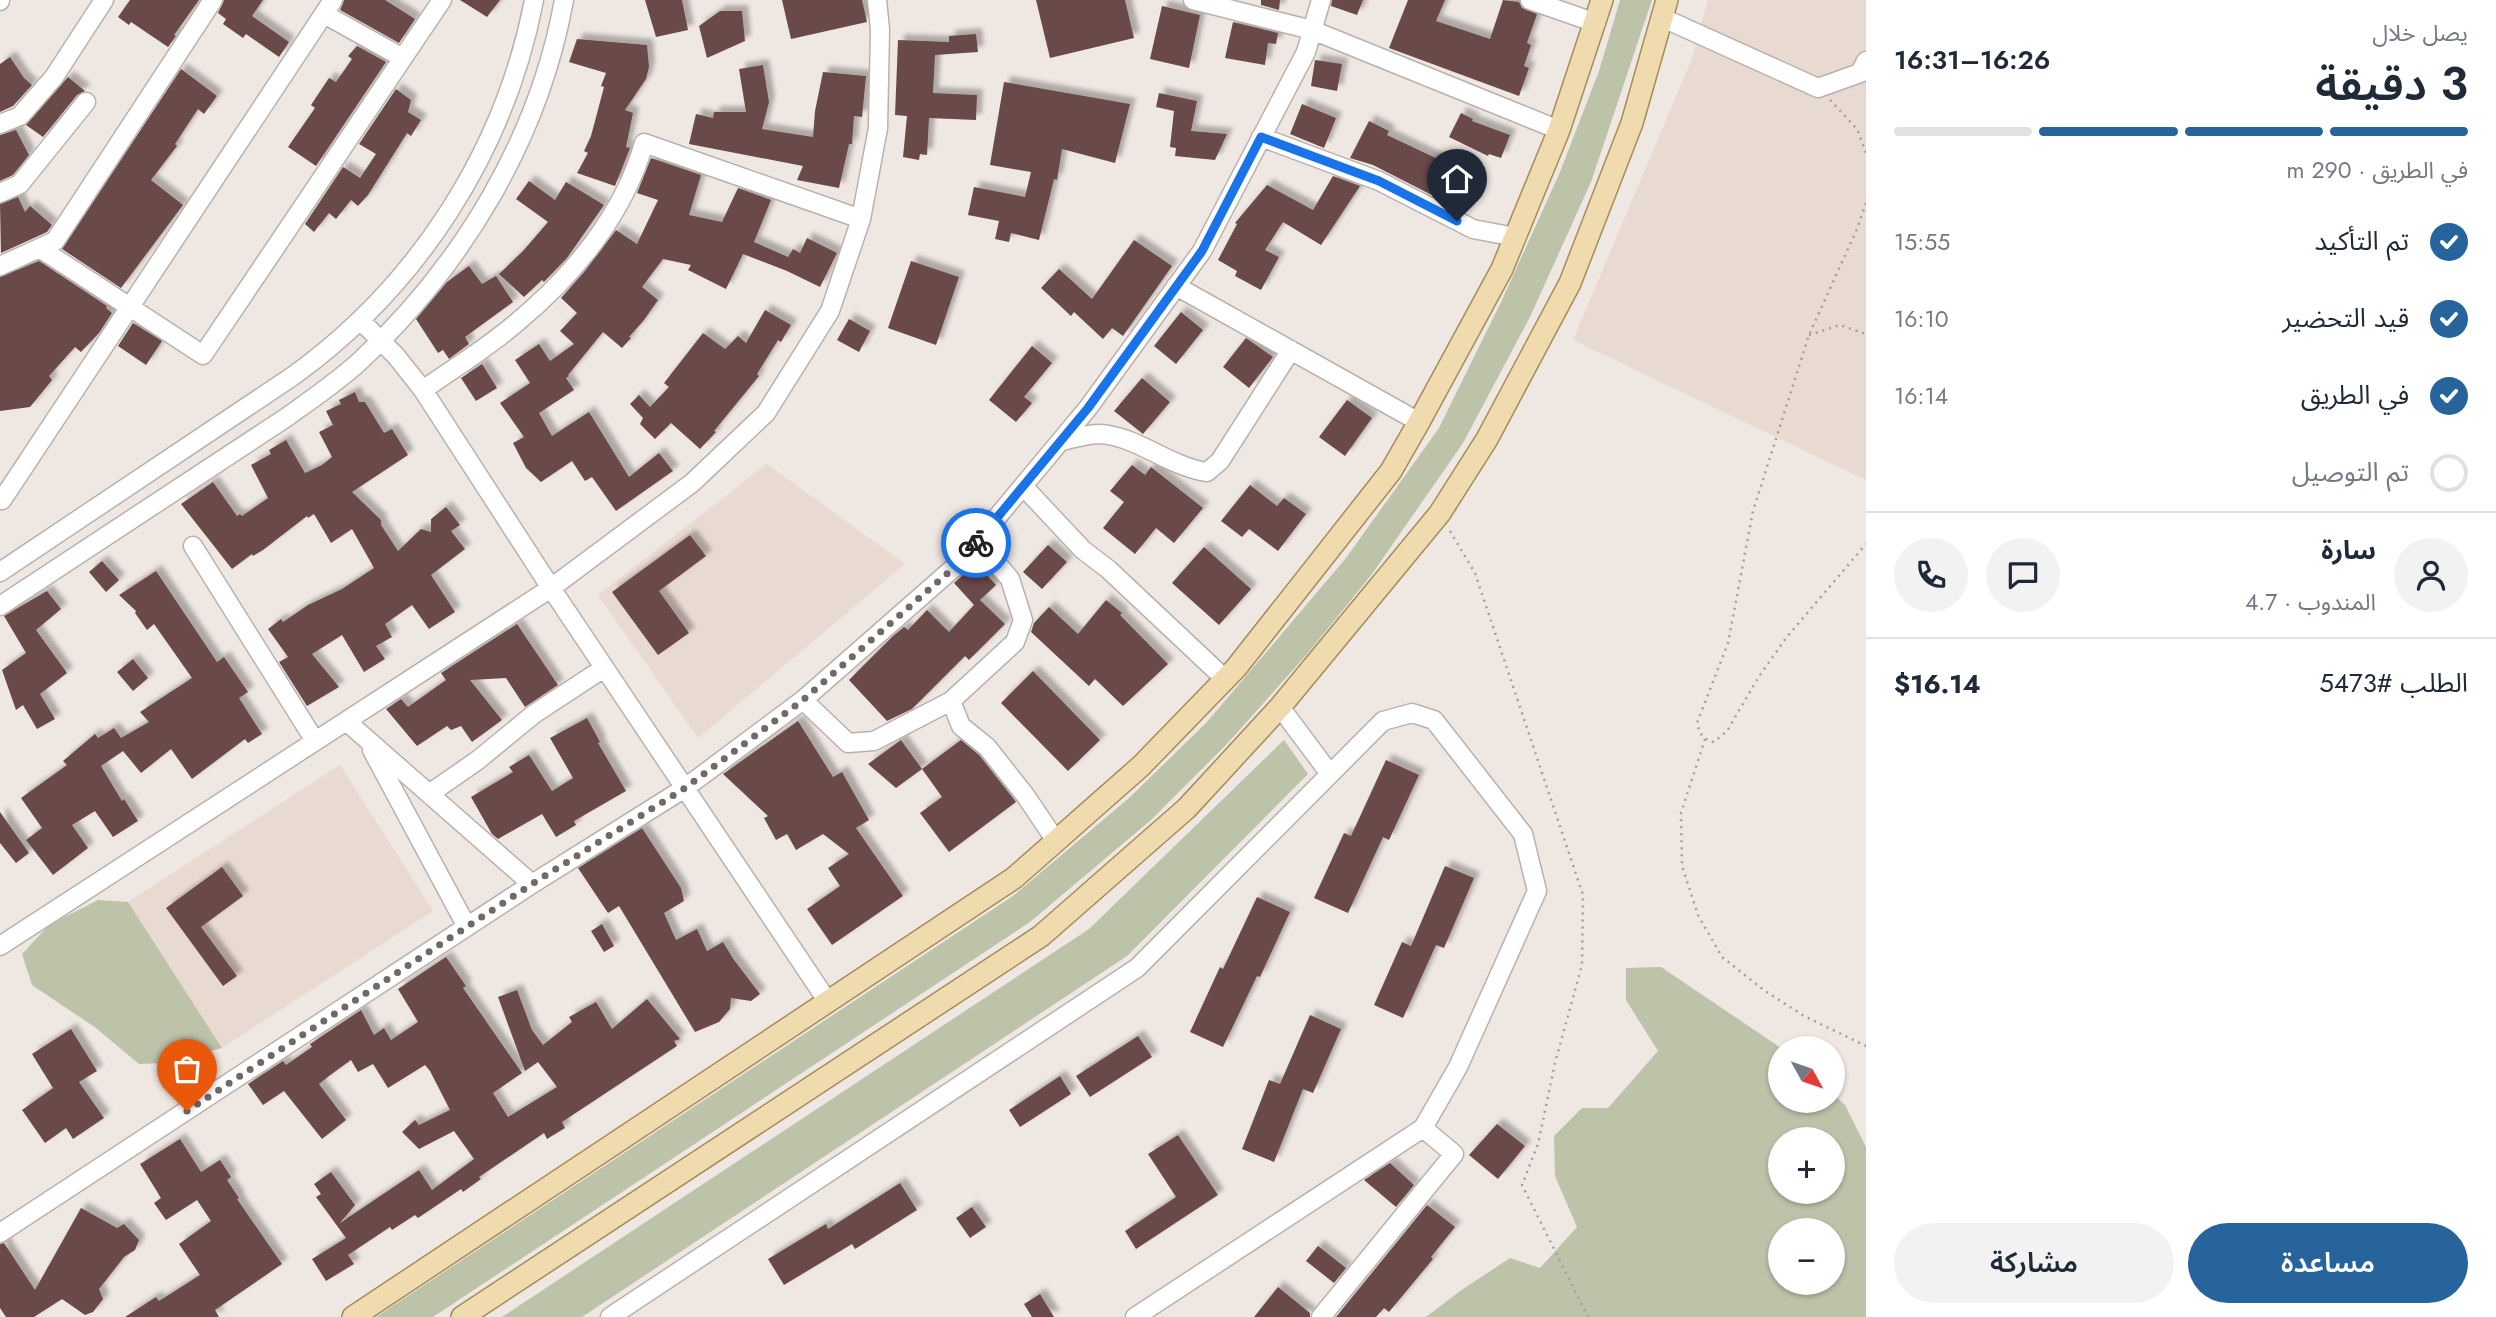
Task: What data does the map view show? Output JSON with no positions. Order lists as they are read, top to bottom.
{
  "north": "bottom right",
  "page": {
    "heading": ["3 دقيقة", "يصل خلال", "16:26–16:31"],
    "panel": [
      "سارة",
      "المندوب · 4.7",
      "الطلب #5473",
      "$16.14"
    ],
    "bar": "في الطريق · 290 m",
    "list": [
      ["تم التأكيد", "15:55"],
      ["قيد التحضير", "16:10"],
      ["في الطريق", "16:14"],
      "تم التوصيل"
    ],
    "map_buttons": ["+", "−"],
    "buttons": ["مساعدة", "مشاركة"]
  }
}
